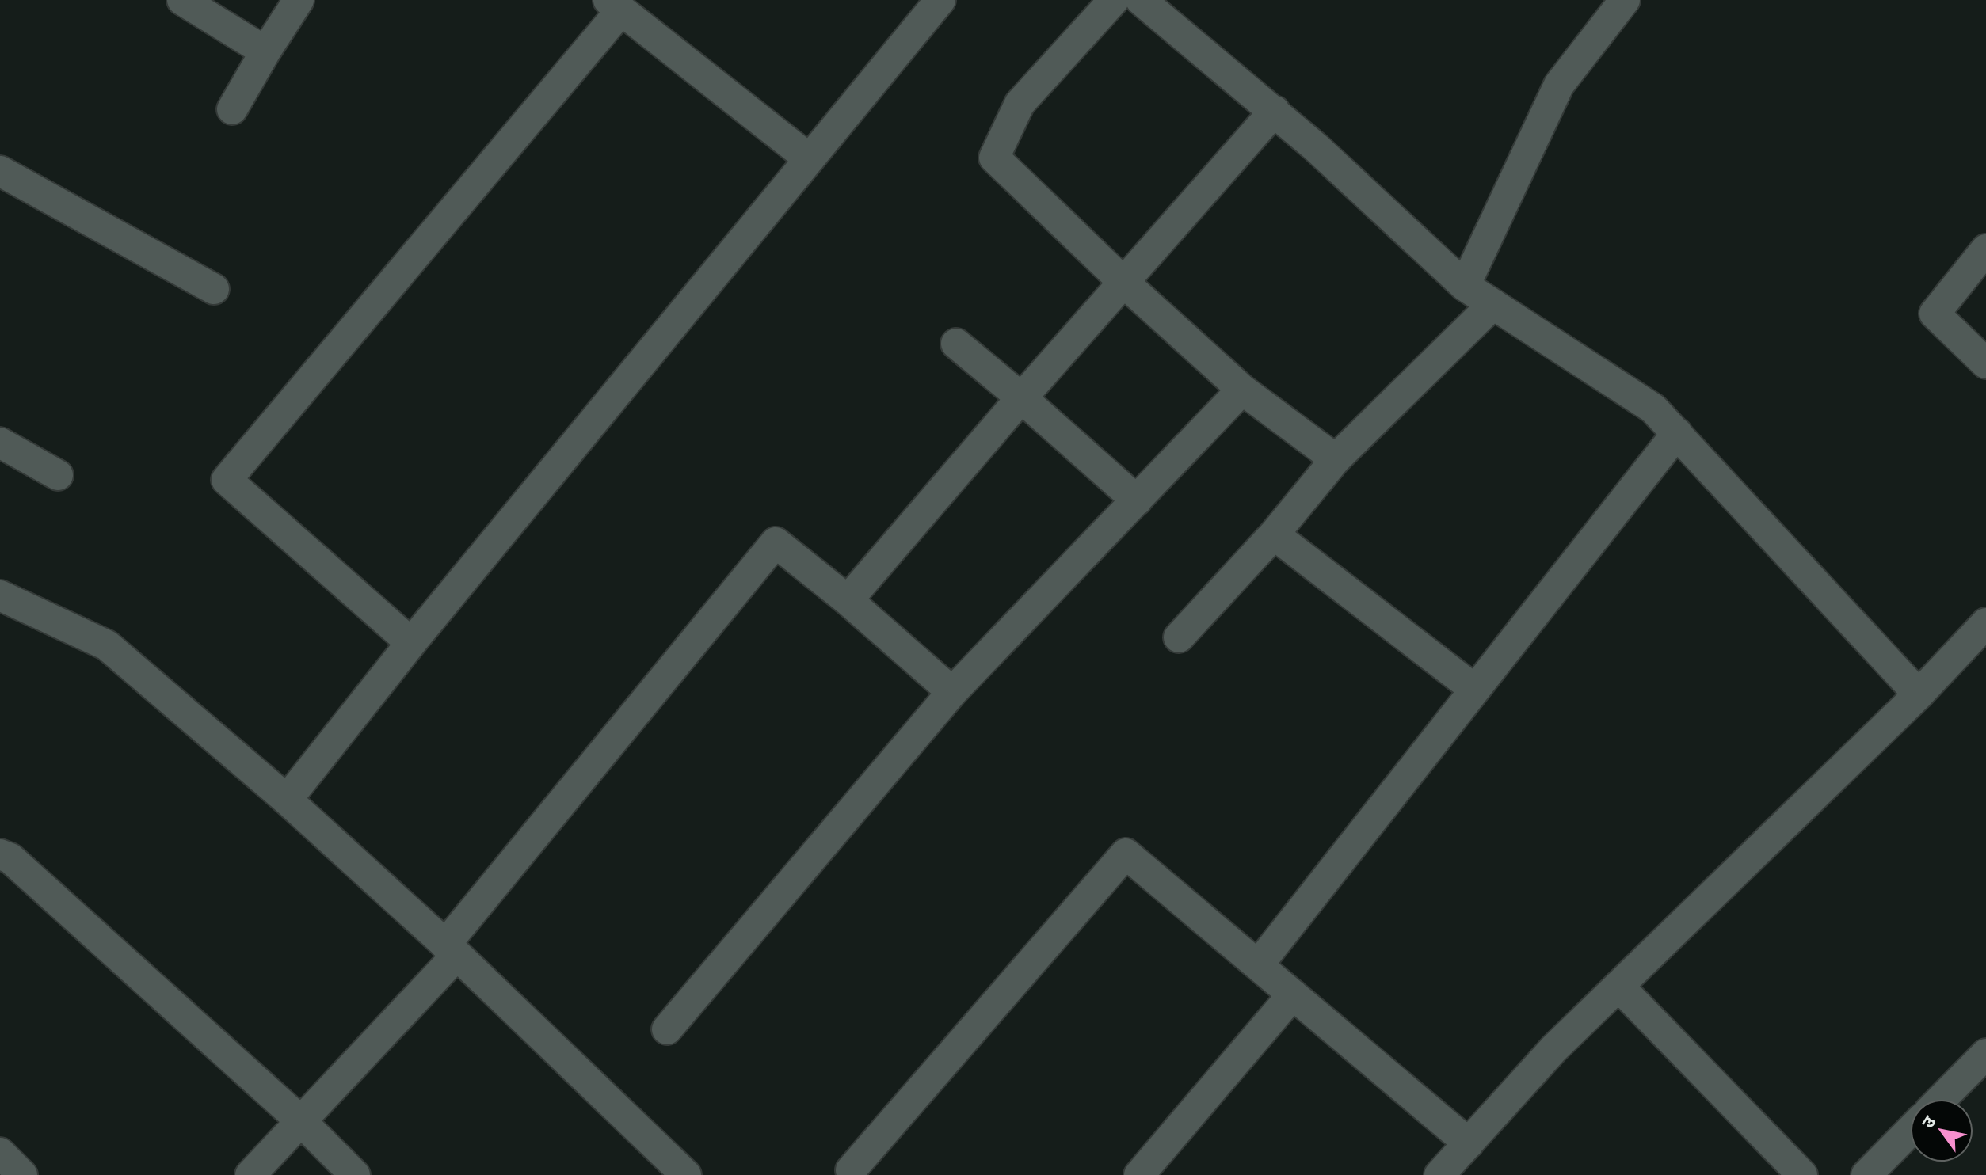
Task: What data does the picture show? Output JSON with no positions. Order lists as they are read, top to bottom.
{
  "north": "top left"
}
